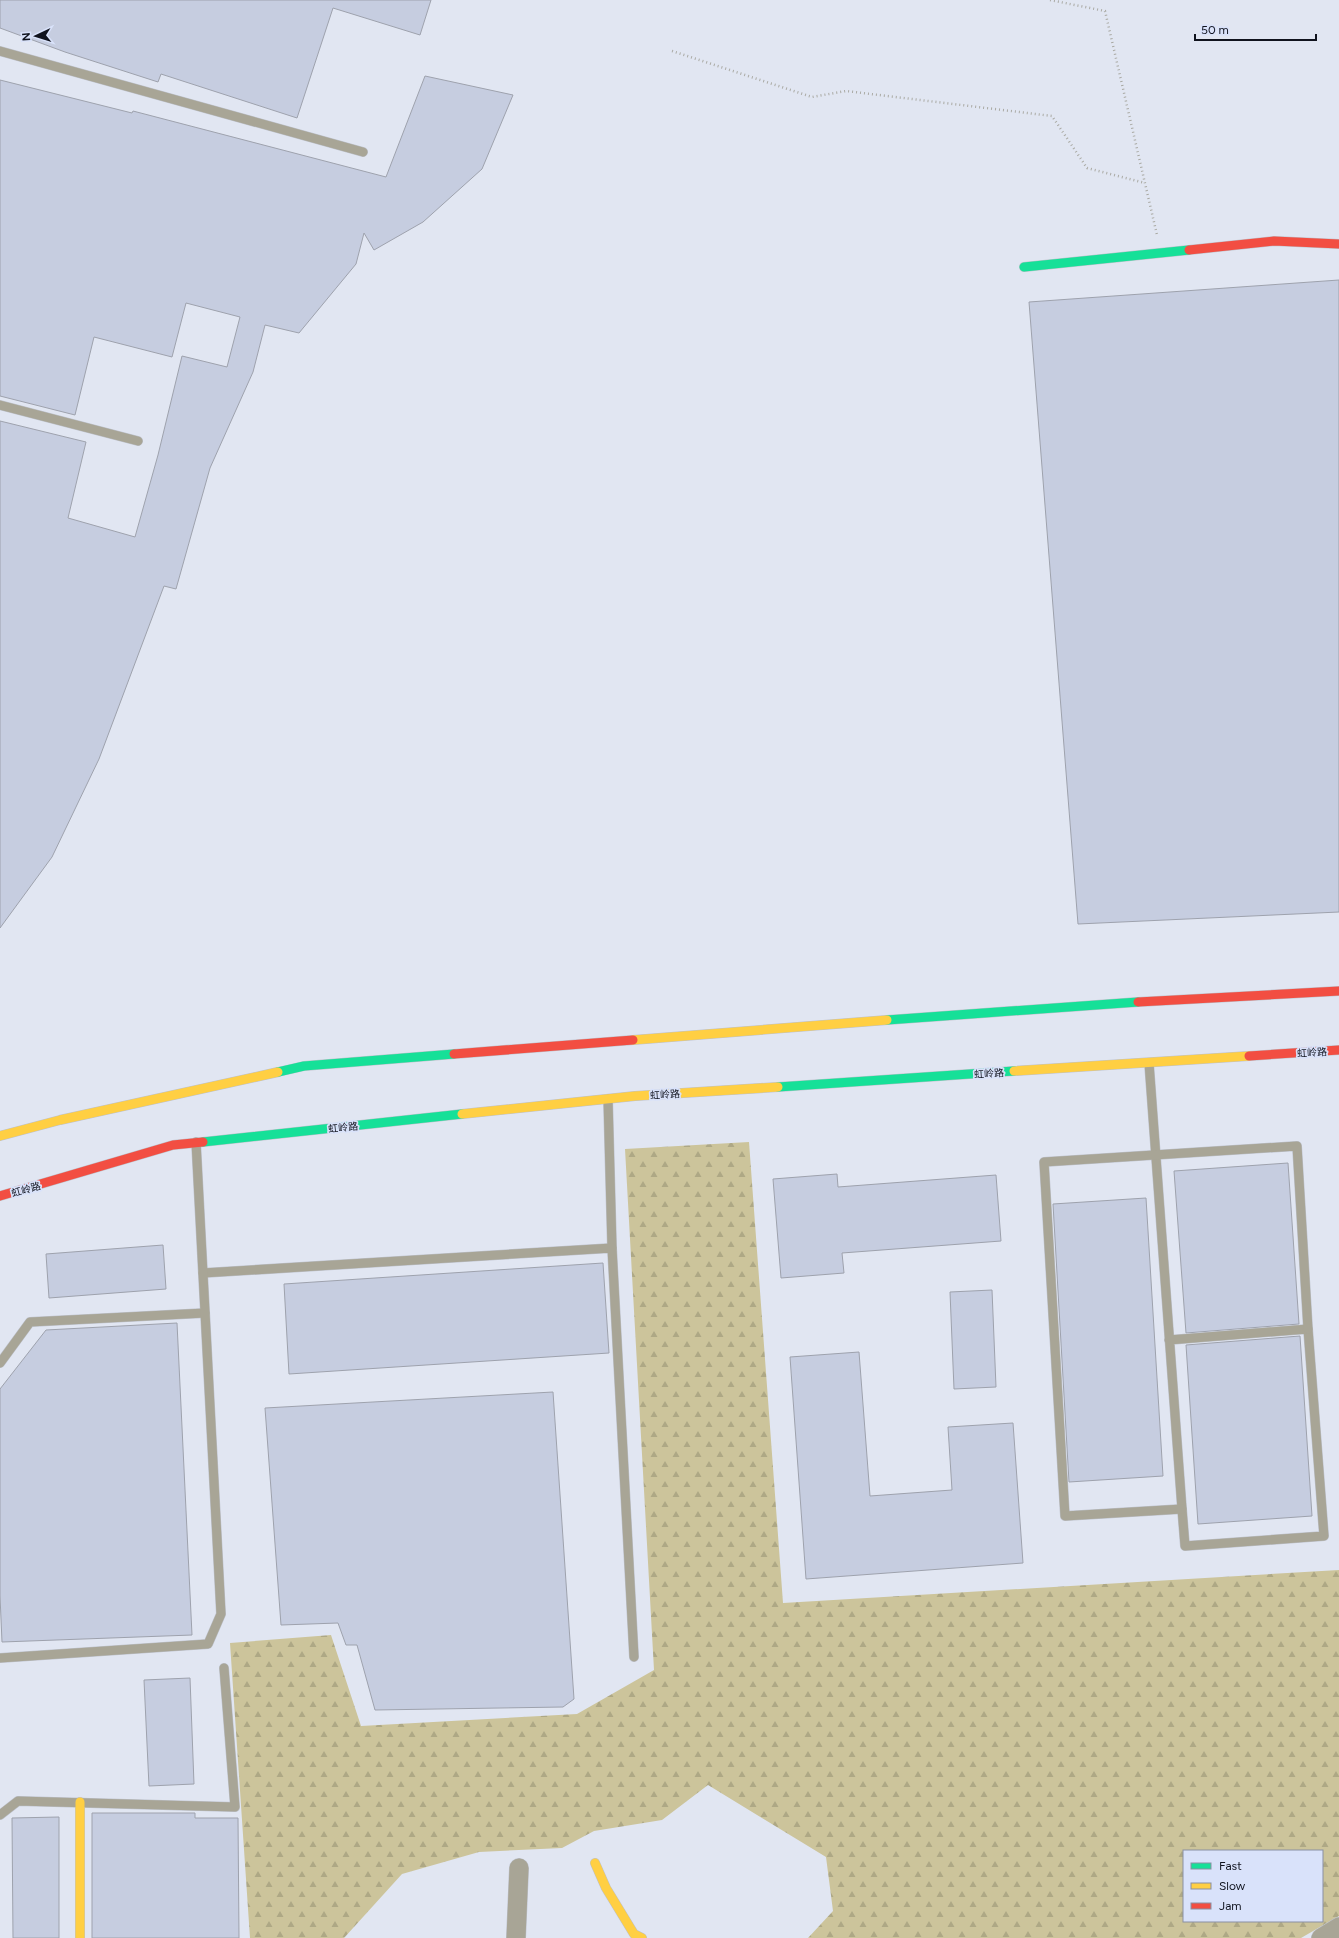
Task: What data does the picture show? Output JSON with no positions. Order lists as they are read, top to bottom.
{
  "streets": {
    "main road": ["虹岭路"]
  },
  "legend": ["Fast", "Slow", "Jam"],
  "scale_bar": "50 m",
  "north": "left"
}
